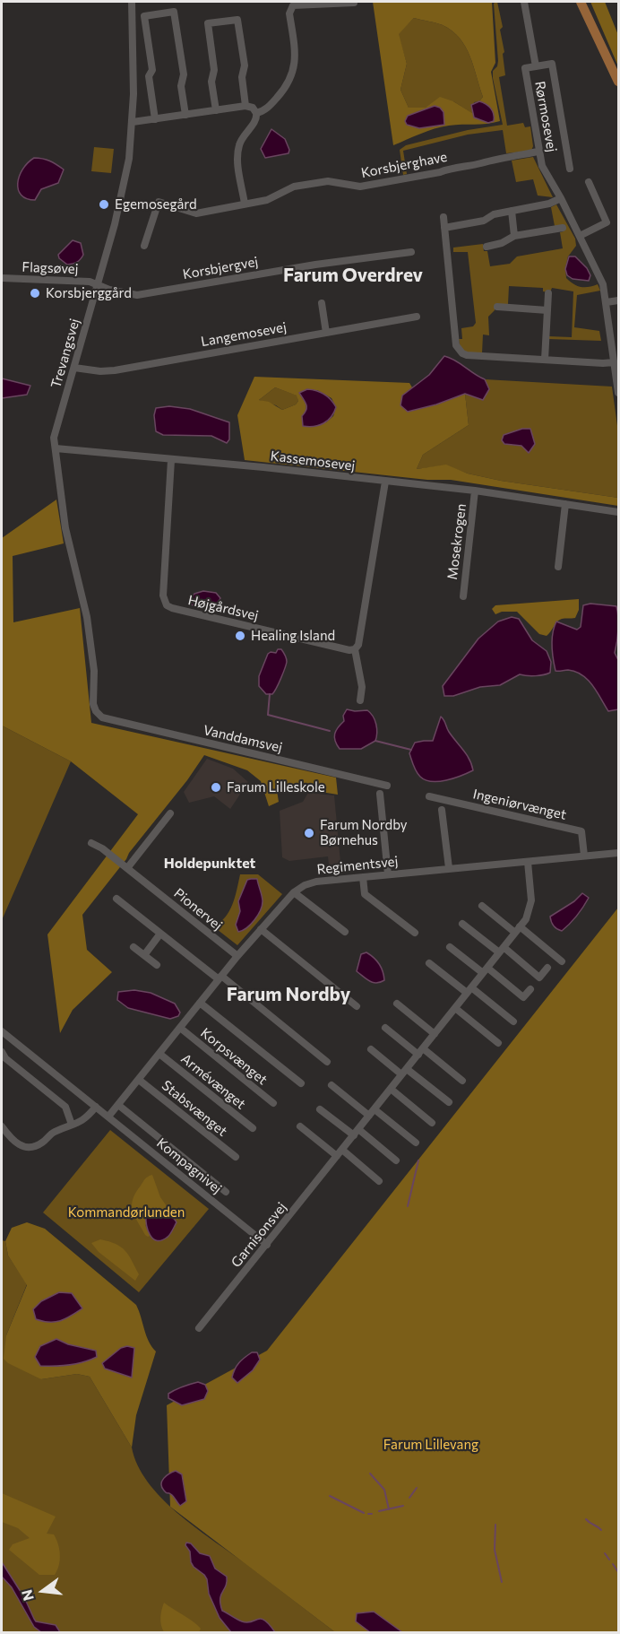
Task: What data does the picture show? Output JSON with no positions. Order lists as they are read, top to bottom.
{
  "streets": {
    "street": [
      "Rørmosevej",
      "Korsbjerghave",
      "Flagsøvej",
      "Korsbjergvej",
      "Langemosevej",
      "Trevangsvej",
      "Kassemosevej",
      "Mosekrogen",
      "Højgårdsvej",
      "Vanddamsvej",
      "Ingeniørvænget",
      "Regimentsvej",
      "Pionervej",
      "Korpsvænget",
      "Armévænget",
      "Stabsvænget",
      "Kompagnivej",
      "Garnisonsvej"
    ]
  },
  "crossings": [
    ["Rørmosevej", "Korsbjerghave"],
    ["Flagsøvej", "Korsbjergvej"],
    ["Flagsøvej", "Trevangsvej"],
    ["Korsbjergvej", "Trevangsvej"],
    ["Langemosevej", "Trevangsvej"],
    ["Trevangsvej", "Kassemosevej"],
    ["Trevangsvej", "Vanddamsvej"],
    ["Kassemosevej", "Mosekrogen"],
    ["Kassemosevej", "Højgårdsvej"],
    ["Ingeniørvænget", "Regimentsvej"],
    ["Regimentsvej", "Pionervej"],
    ["Regimentsvej", "Korpsvænget"],
    ["Regimentsvej", "Armévænget"],
    ["Regimentsvej", "Stabsvænget"],
    ["Regimentsvej", "Kompagnivej"],
    ["Regimentsvej", "Garnisonsvej"],
    ["Kompagnivej", "Garnisonsvej"]
  ],
  "districts": ["Farum Overdrev", "Holdepunktet", "Farum Nordby"],
  "parks": ["Kommandørlunden", "Farum Lillevang"],
  "places": [
    "Egemosegård",
    "Korsbjerggård",
    "Healing Island",
    "Farum Lilleskole",
    "Farum Nordby Børnehus"
  ],
  "north": "left"
}
